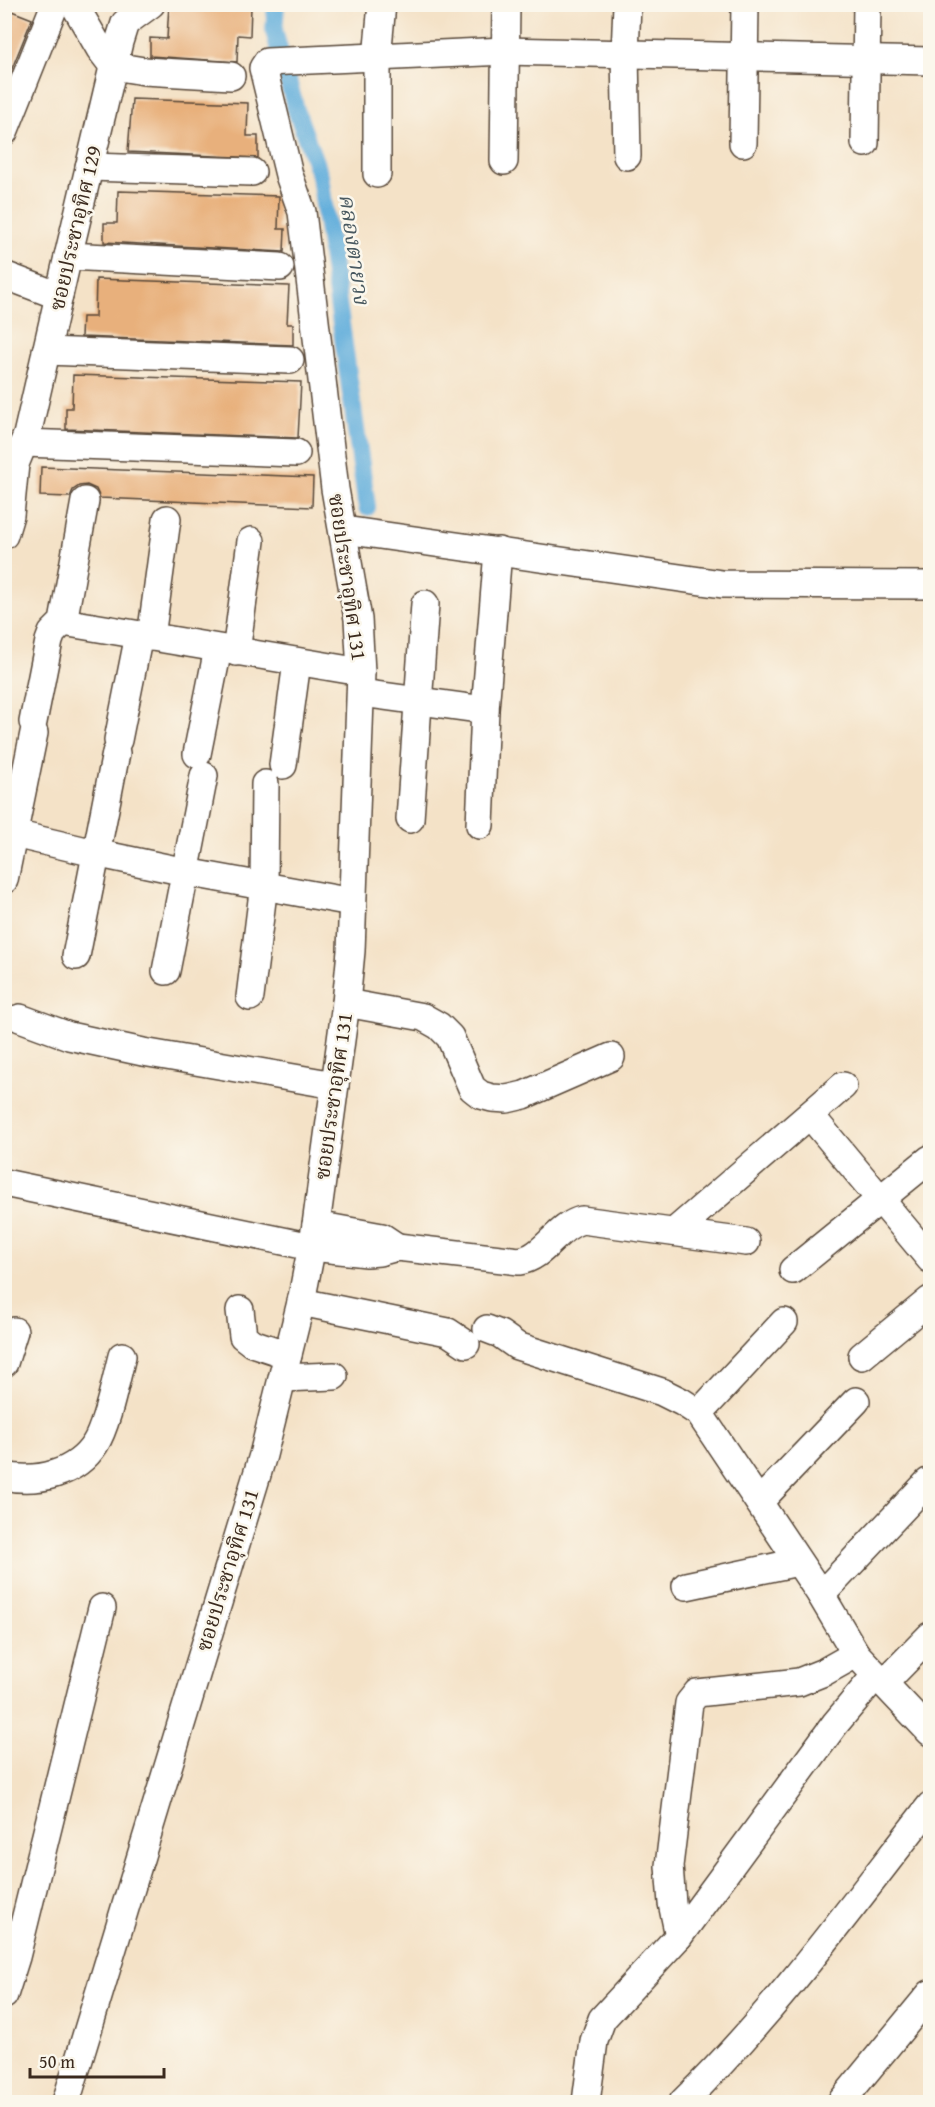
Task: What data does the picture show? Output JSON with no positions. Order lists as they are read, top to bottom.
{
  "streets": {
    "street": ["ซอยประชาอุทิศ 129", "ซอยประชาอุทิศ 131"]
  },
  "water": ["คลองตายวง"],
  "scale_bar": "50 m"
}
